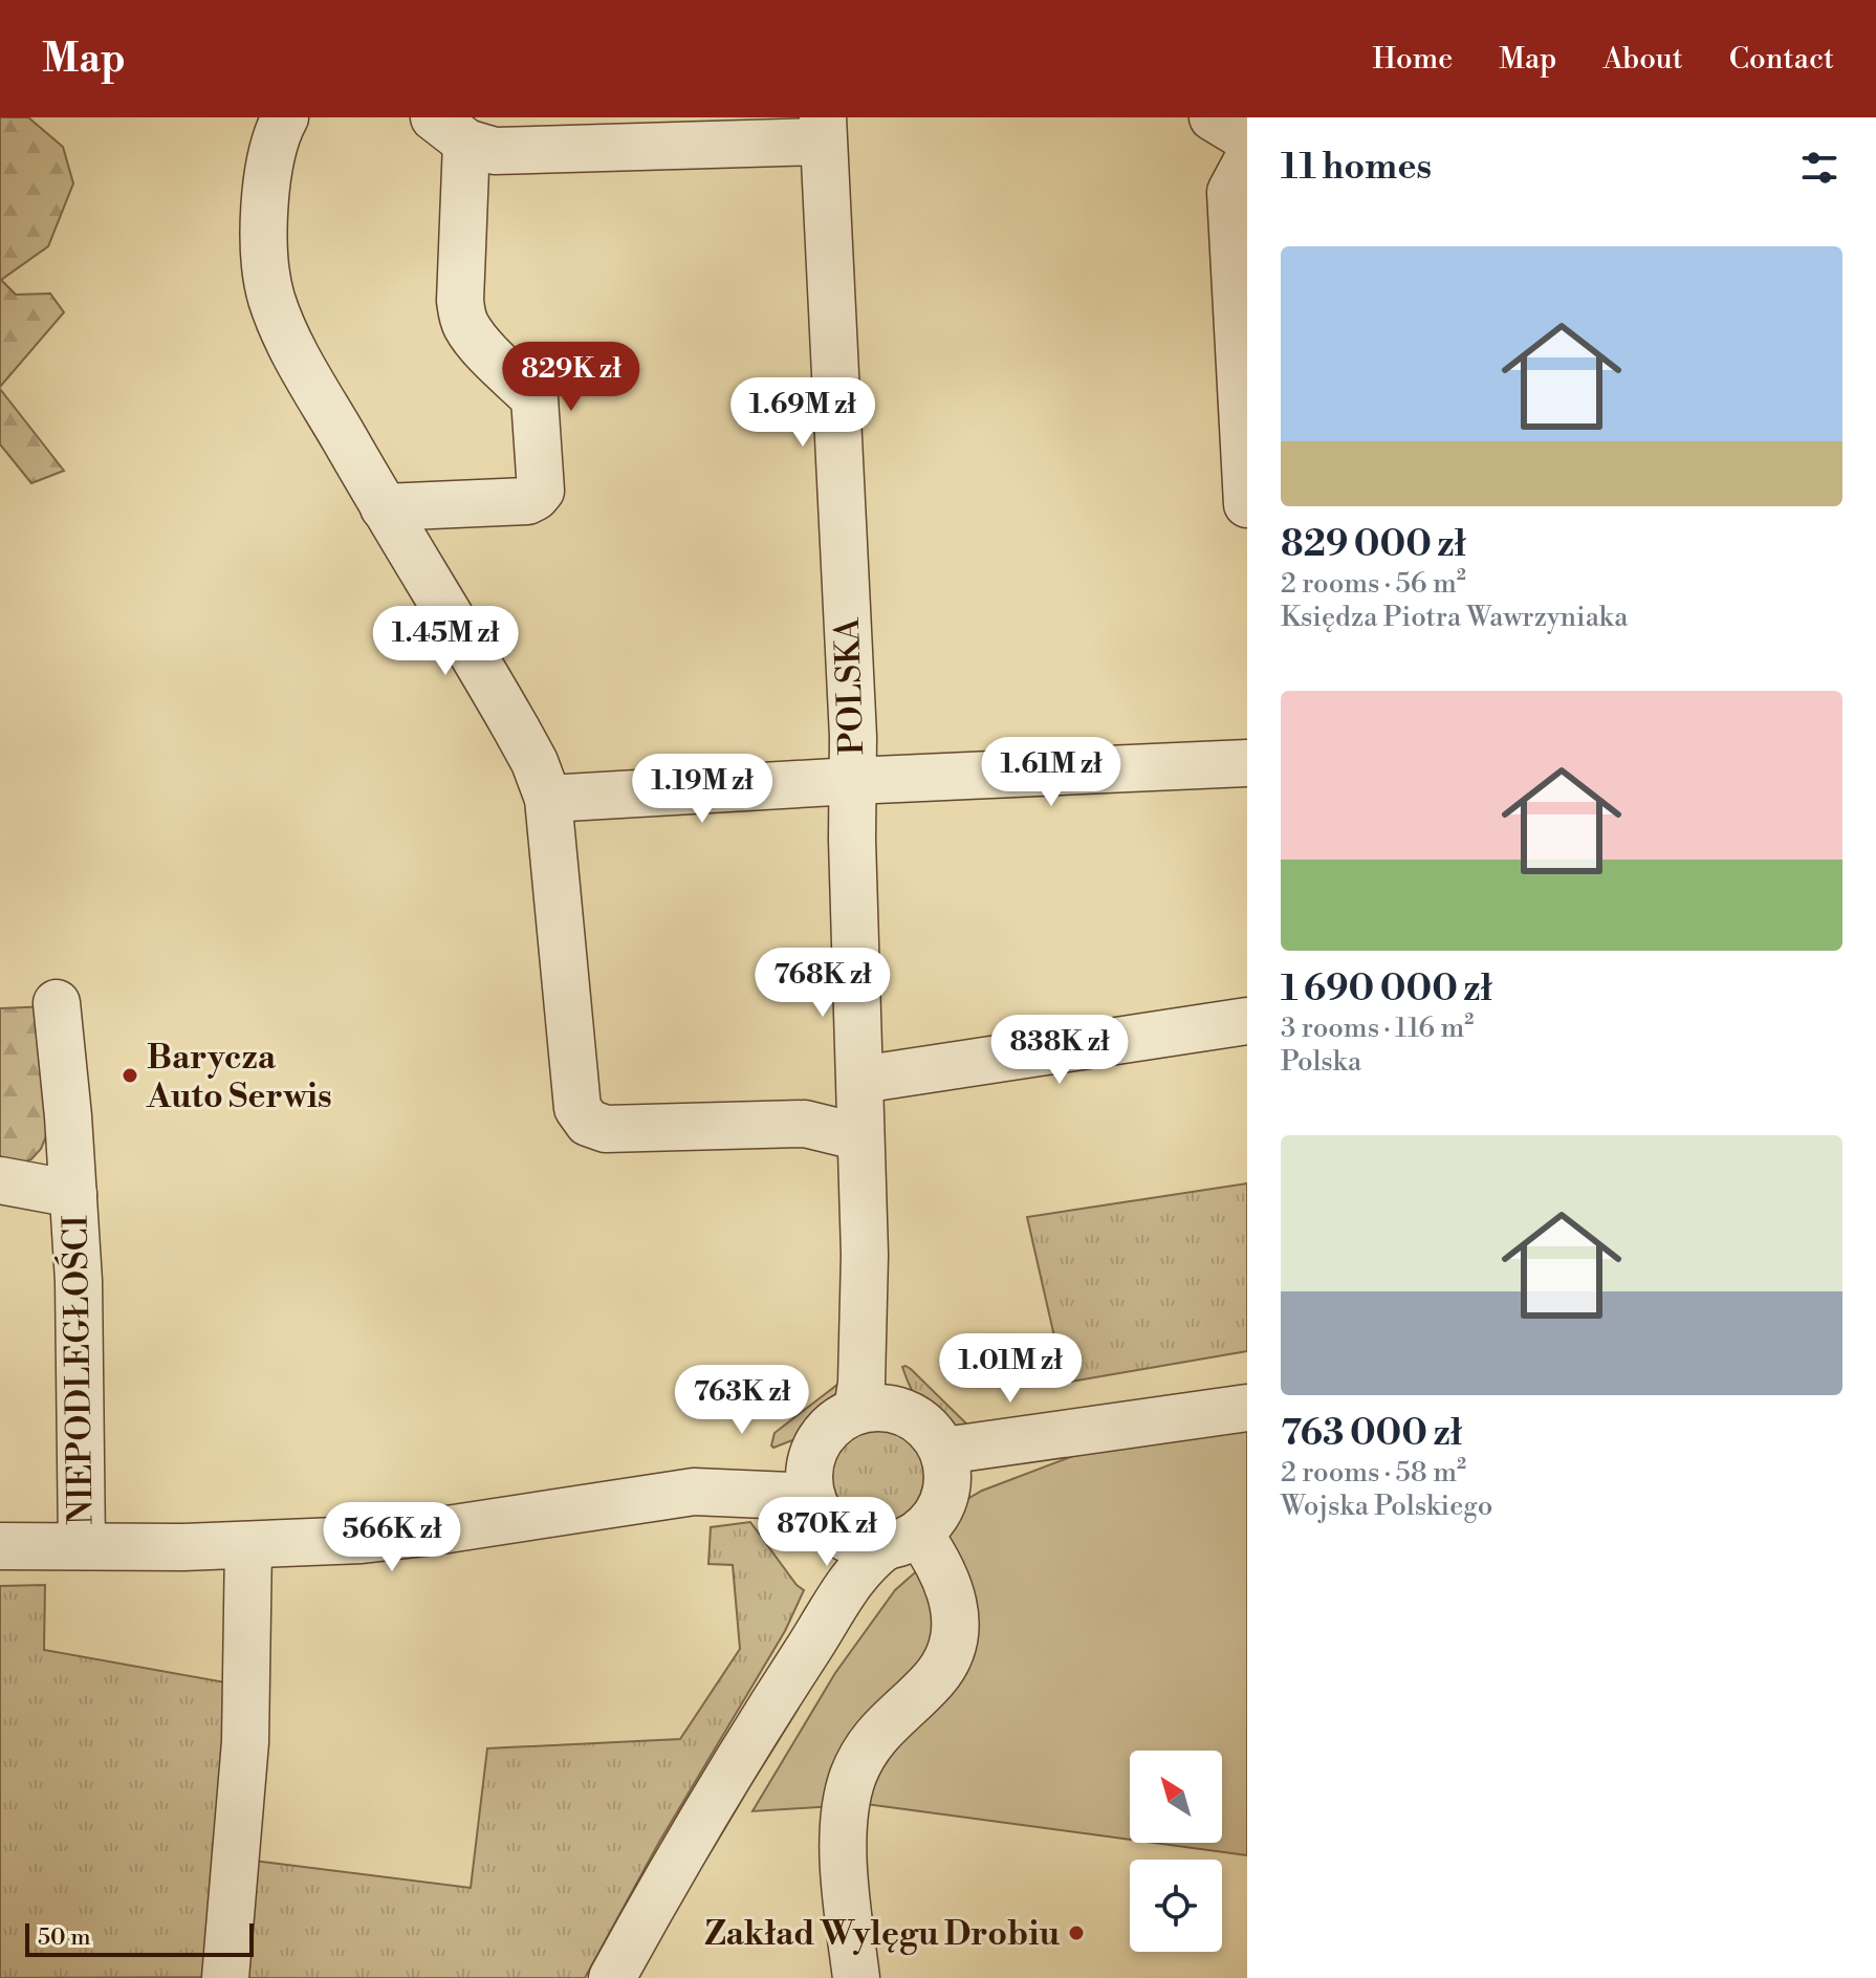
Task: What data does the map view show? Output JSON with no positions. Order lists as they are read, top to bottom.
{
  "streets": {
    "street": ["POLSKA", "NIEPODLEGŁOŚCI"]
  },
  "places": ["Barycza Auto Serwis", "Zakład Wylęgu Drobiu"],
  "scale_bar": "50 m",
  "north": "top left",
  "page": {
    "header": "Map",
    "nav": [
      "Home",
      "Map",
      "About",
      "Contact"
    ],
    "heading": "11 homes",
    "list": [
      {
        "name": "829 000 zł",
        "note": "2 rooms · 56 m² · Księdza Piotra Wawrzyniaka"
      },
      {
        "name": "1 690 000 zł",
        "note": "3 rooms · 116 m² · Polska"
      },
      {
        "name": "763 000 zł",
        "note": "2 rooms · 58 m² · Wojska Polskiego"
      }
    ],
    "price": [
      "829K zł",
      "1.69M zł",
      "1.45M zł",
      "1.61M zł",
      "1.19M zł",
      "768K zł",
      "838K zł",
      "1.01M zł",
      "763K zł",
      "870K zł",
      "566K zł"
    ],
    "scale": "50 m"
  }
}
